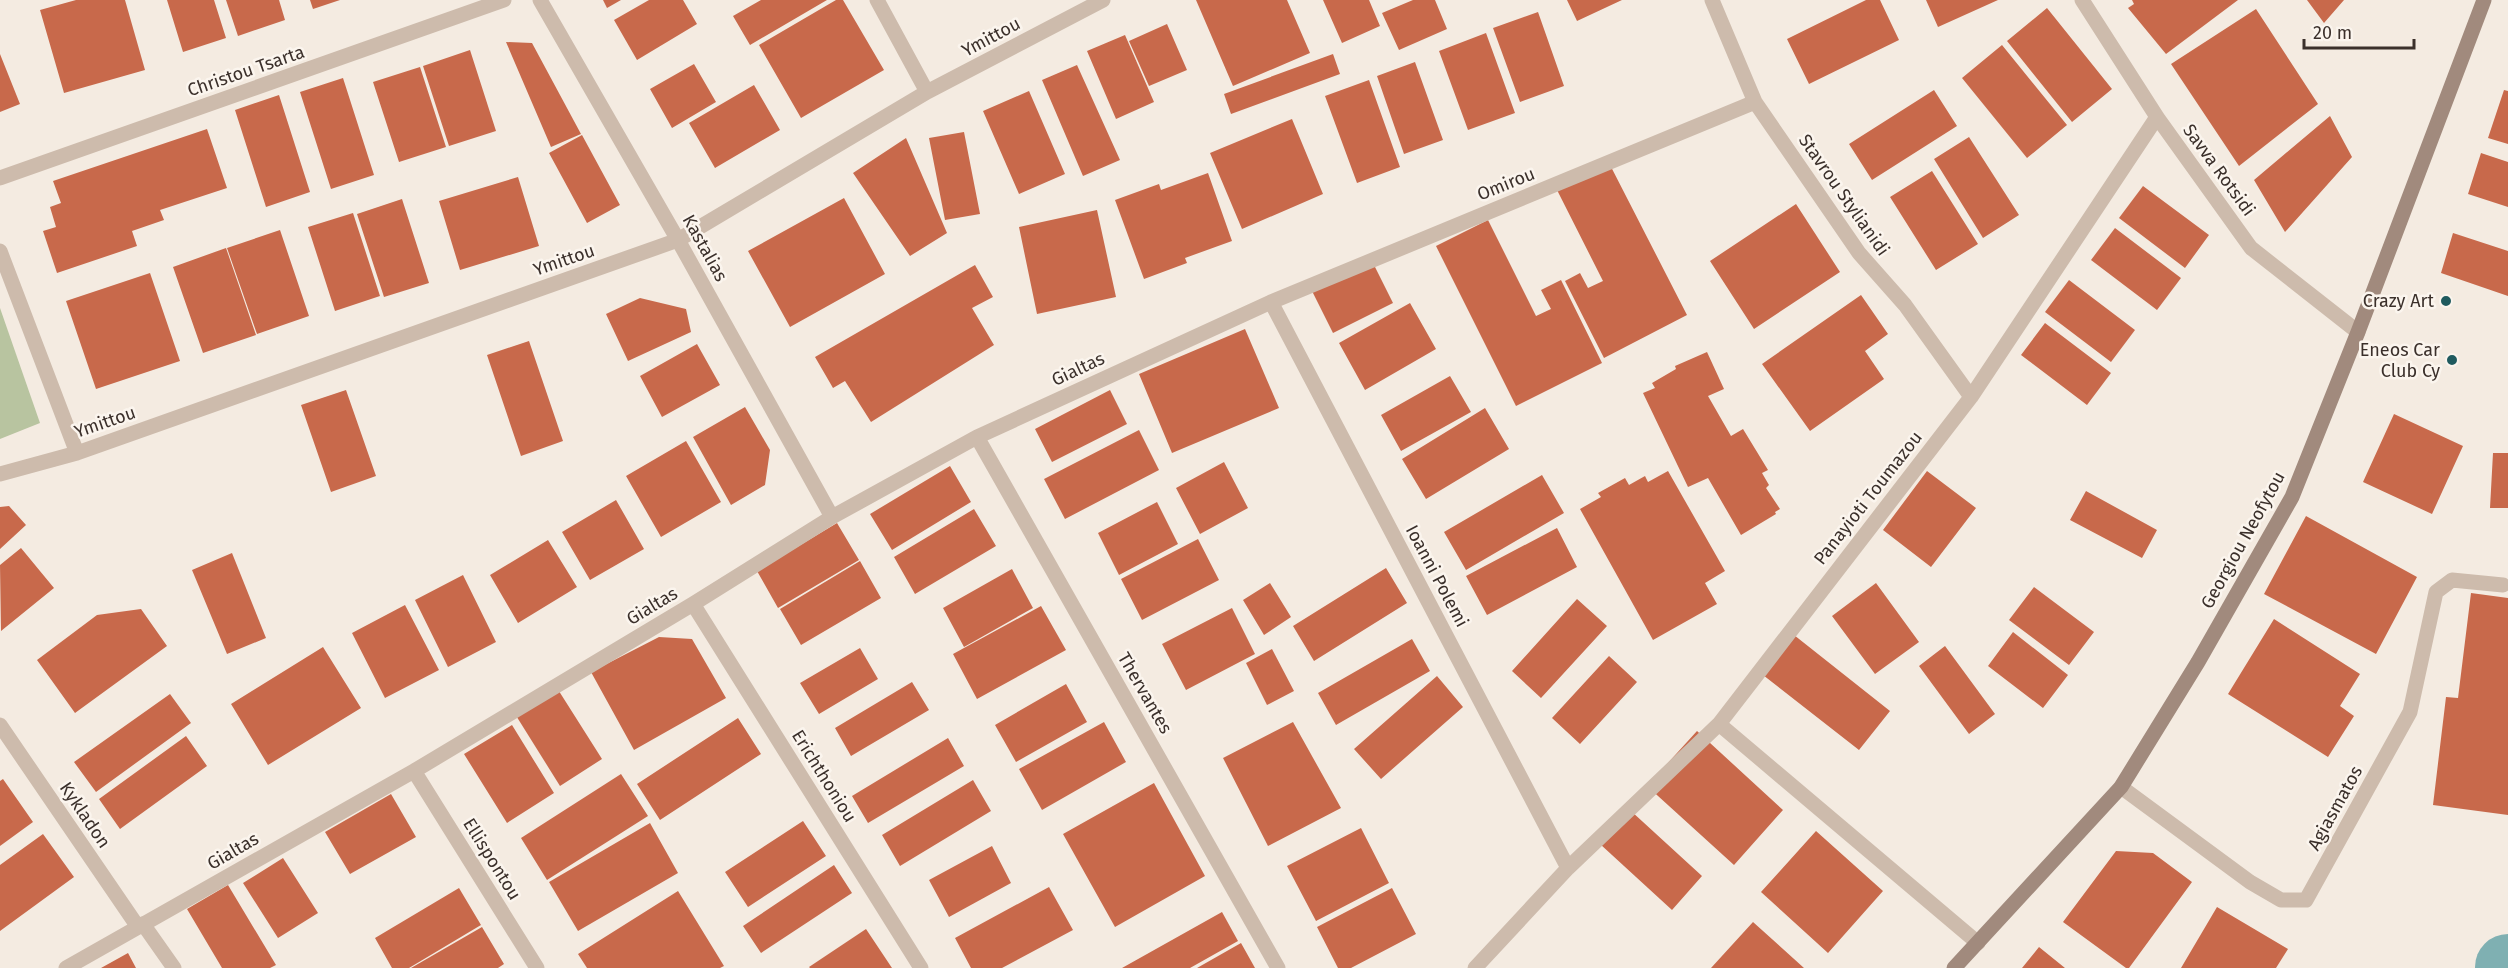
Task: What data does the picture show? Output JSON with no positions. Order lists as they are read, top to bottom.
{
  "streets": {
    "street": [
      "Ymittou",
      "Christou Tsarta",
      "Savva Rotsidi",
      "Omirou",
      "Stavrou Stylianidi",
      "Kastalias",
      "Gialtas",
      "Panayioti Toumazou",
      "Georgiou Neofytou",
      "Ioanni Polemi",
      "Thervantes",
      "Erichthoniou",
      "Agiasmatos",
      "Kykladon",
      "Ellispontou"
    ]
  },
  "crossings": [
    ["Ymittou", "Kastalias"],
    ["Savva Rotsidi", "Panayioti Toumazou"],
    ["Savva Rotsidi", "Georgiou Neofytou"],
    ["Omirou", "Stavrou Stylianidi"],
    ["Omirou", "Gialtas"],
    ["Omirou", "Ioanni Polemi"],
    ["Stavrou Stylianidi", "Panayioti Toumazou"],
    ["Kastalias", "Gialtas"],
    ["Gialtas", "Ioanni Polemi"],
    ["Gialtas", "Thervantes"],
    ["Gialtas", "Erichthoniou"],
    ["Gialtas", "Kykladon"],
    ["Gialtas", "Ellispontou"],
    ["Panayioti Toumazou", "Ioanni Polemi"],
    ["Georgiou Neofytou", "Agiasmatos"]
  ],
  "places": ["Crazy Art", "Eneos Car Club Cy"],
  "scale_bar": "20 m"
}
